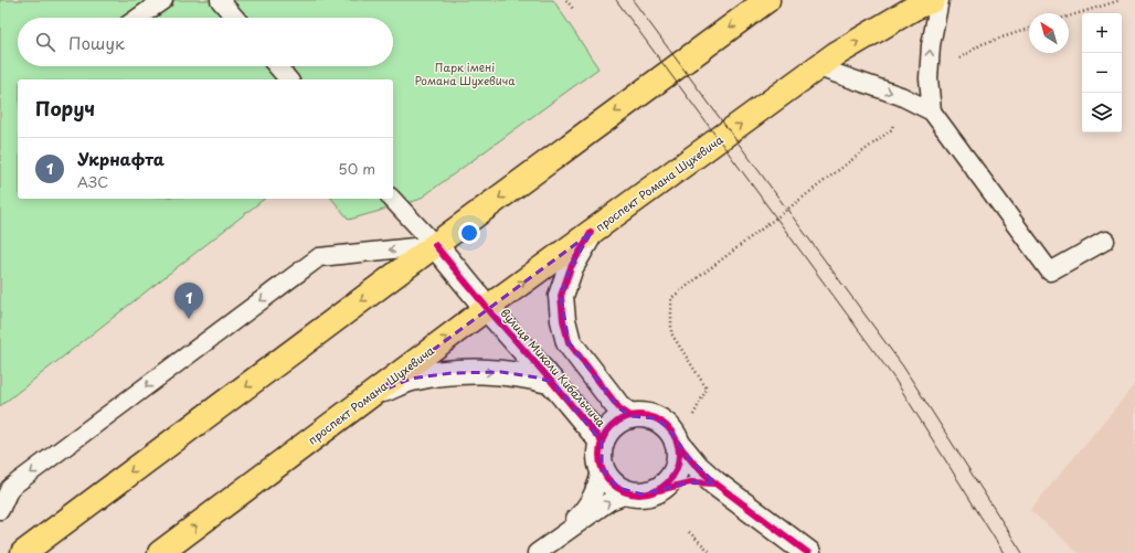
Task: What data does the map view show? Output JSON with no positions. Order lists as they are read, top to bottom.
{
  "streets": {
    "main road": ["проспект Романа Шухевича"],
    "street": ["вулиця Миколи Кибальчича"]
  },
  "crossings": [
    ["проспект Романа Шухевича", "вулиця Миколи Кибальчича"]
  ],
  "parks": ["Парк імені Романа Шухевича"],
  "north": "top left",
  "page": {
    "map_buttons": ["+", "−"],
    "search": "Пошук",
    "heading": "Поруч",
    "list": [
      {
        "mark": "1",
        "name": "Укрнафта",
        "note": "АЗС",
        "value": "50 m"
      }
    ],
    "pins": "1"
  }
}
